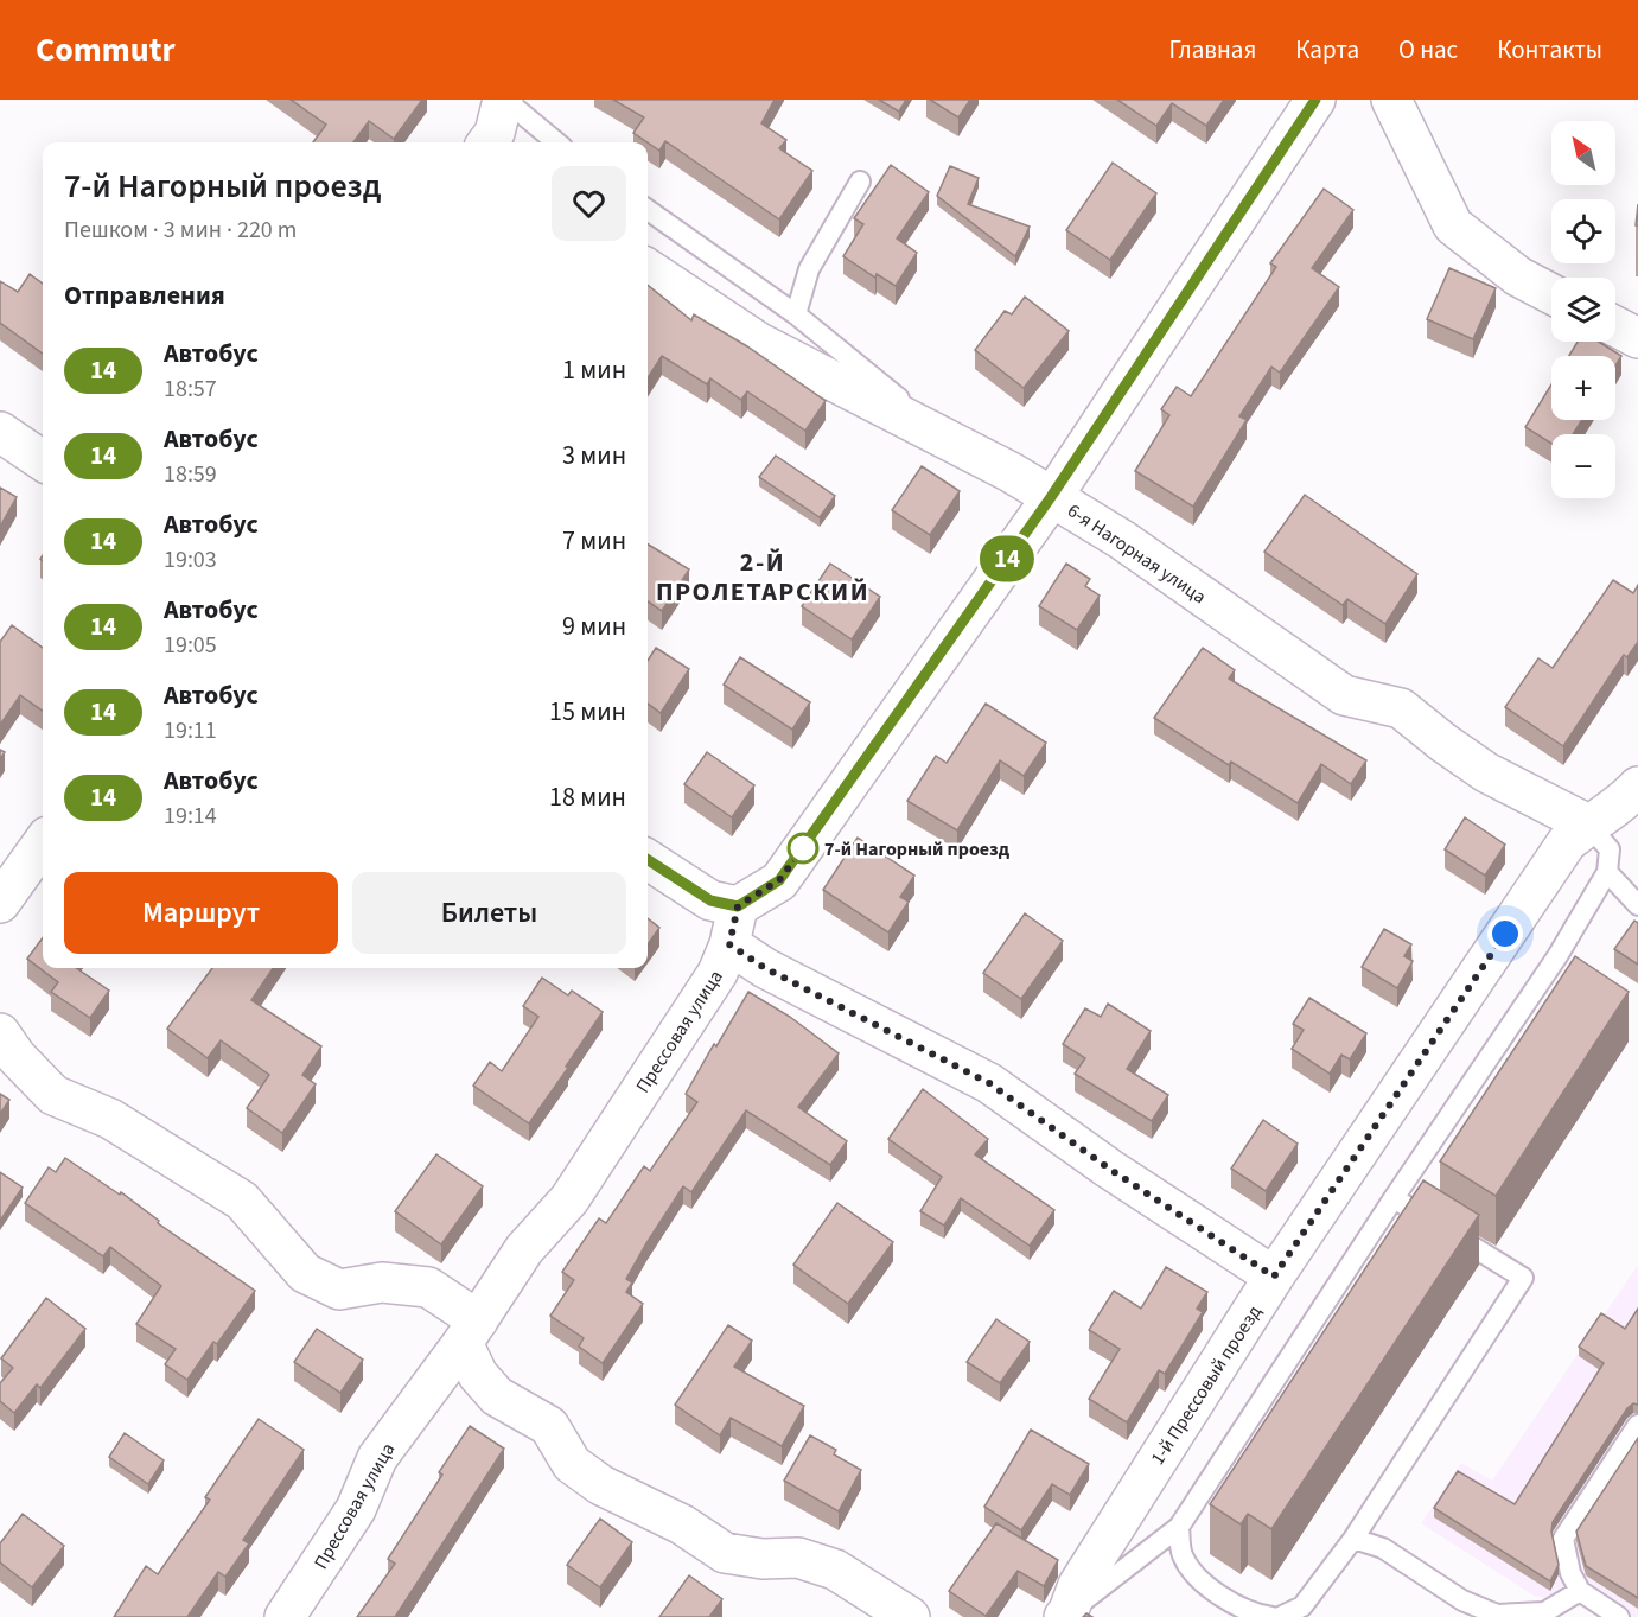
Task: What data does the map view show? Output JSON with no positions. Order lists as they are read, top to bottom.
{
  "streets": {
    "street": ["6-я Нагорная улица", "Прессовая улица", "1-й Прессовый проезд"]
  },
  "crossings": [
    ["6-я Нагорная улица", "1-й Прессовый проезд"]
  ],
  "districts": ["2-Й ПРОЛЕТАРСКИЙ"],
  "places": ["7-й Нагорный проезд"],
  "lines": ["bus line 14"],
  "north": "top left",
  "page": {
    "header": "Commutr",
    "nav": [
      "Главная",
      "Карта",
      "О нас",
      "Контакты"
    ],
    "on_map": "14",
    "map_buttons": ["+", "−"],
    "heading": [
      ["7-й Нагорный проезд", "Пешком · 3 мин · 220 m"],
      "Отправления"
    ],
    "list": [
      {
        "mark": "14",
        "name": "Автобус",
        "note": "18:57",
        "value": "1 мин"
      },
      {
        "mark": "14",
        "name": "Автобус",
        "note": "18:59",
        "value": "3 мин"
      },
      {
        "mark": "14",
        "name": "Автобус",
        "note": "19:03",
        "value": "7 мин"
      },
      {
        "mark": "14",
        "name": "Автобус",
        "note": "19:05",
        "value": "9 мин"
      },
      {
        "mark": "14",
        "name": "Автобус",
        "note": "19:11",
        "value": "15 мин"
      },
      {
        "mark": "14",
        "name": "Автобус",
        "note": "19:14",
        "value": "18 мин"
      }
    ],
    "buttons": ["Маршрут", "Билеты"]
  }
}
